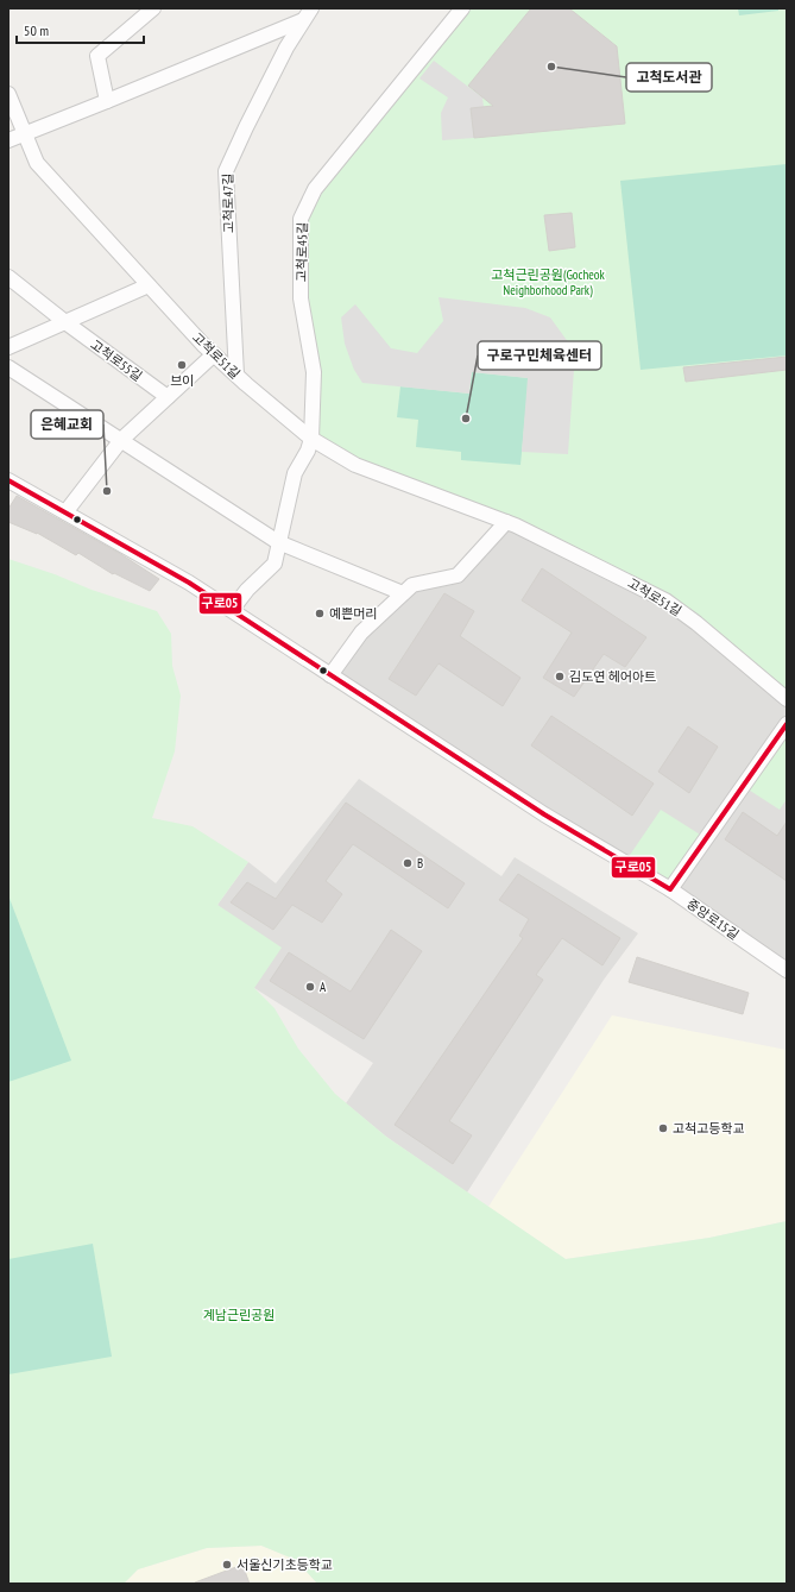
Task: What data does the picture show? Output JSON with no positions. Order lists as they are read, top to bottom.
{
  "streets": {
    "street": [
      "고척로47길",
      "고척로45길",
      "고척로51길",
      "고척로55길",
      "중앙로15길"
    ]
  },
  "crossings": [
    ["고척로47길", "고척로51길"],
    ["고척로45길", "고척로51길"],
    ["고척로45길", "중앙로15길"]
  ],
  "parks": ["고척근린공원(Gocheok Neighborhood Park)", "계남근린공원"],
  "places": [
    "고척도서관",
    "브이",
    "구로구민체육센터",
    "은혜교회",
    "예쁜머리",
    "김도연 헤어아트",
    "B",
    "A",
    "고척고등학교",
    "서울신기초등학교"
  ],
  "lines": ["transit line 구로05"],
  "scale_bar": "50 m"
}
